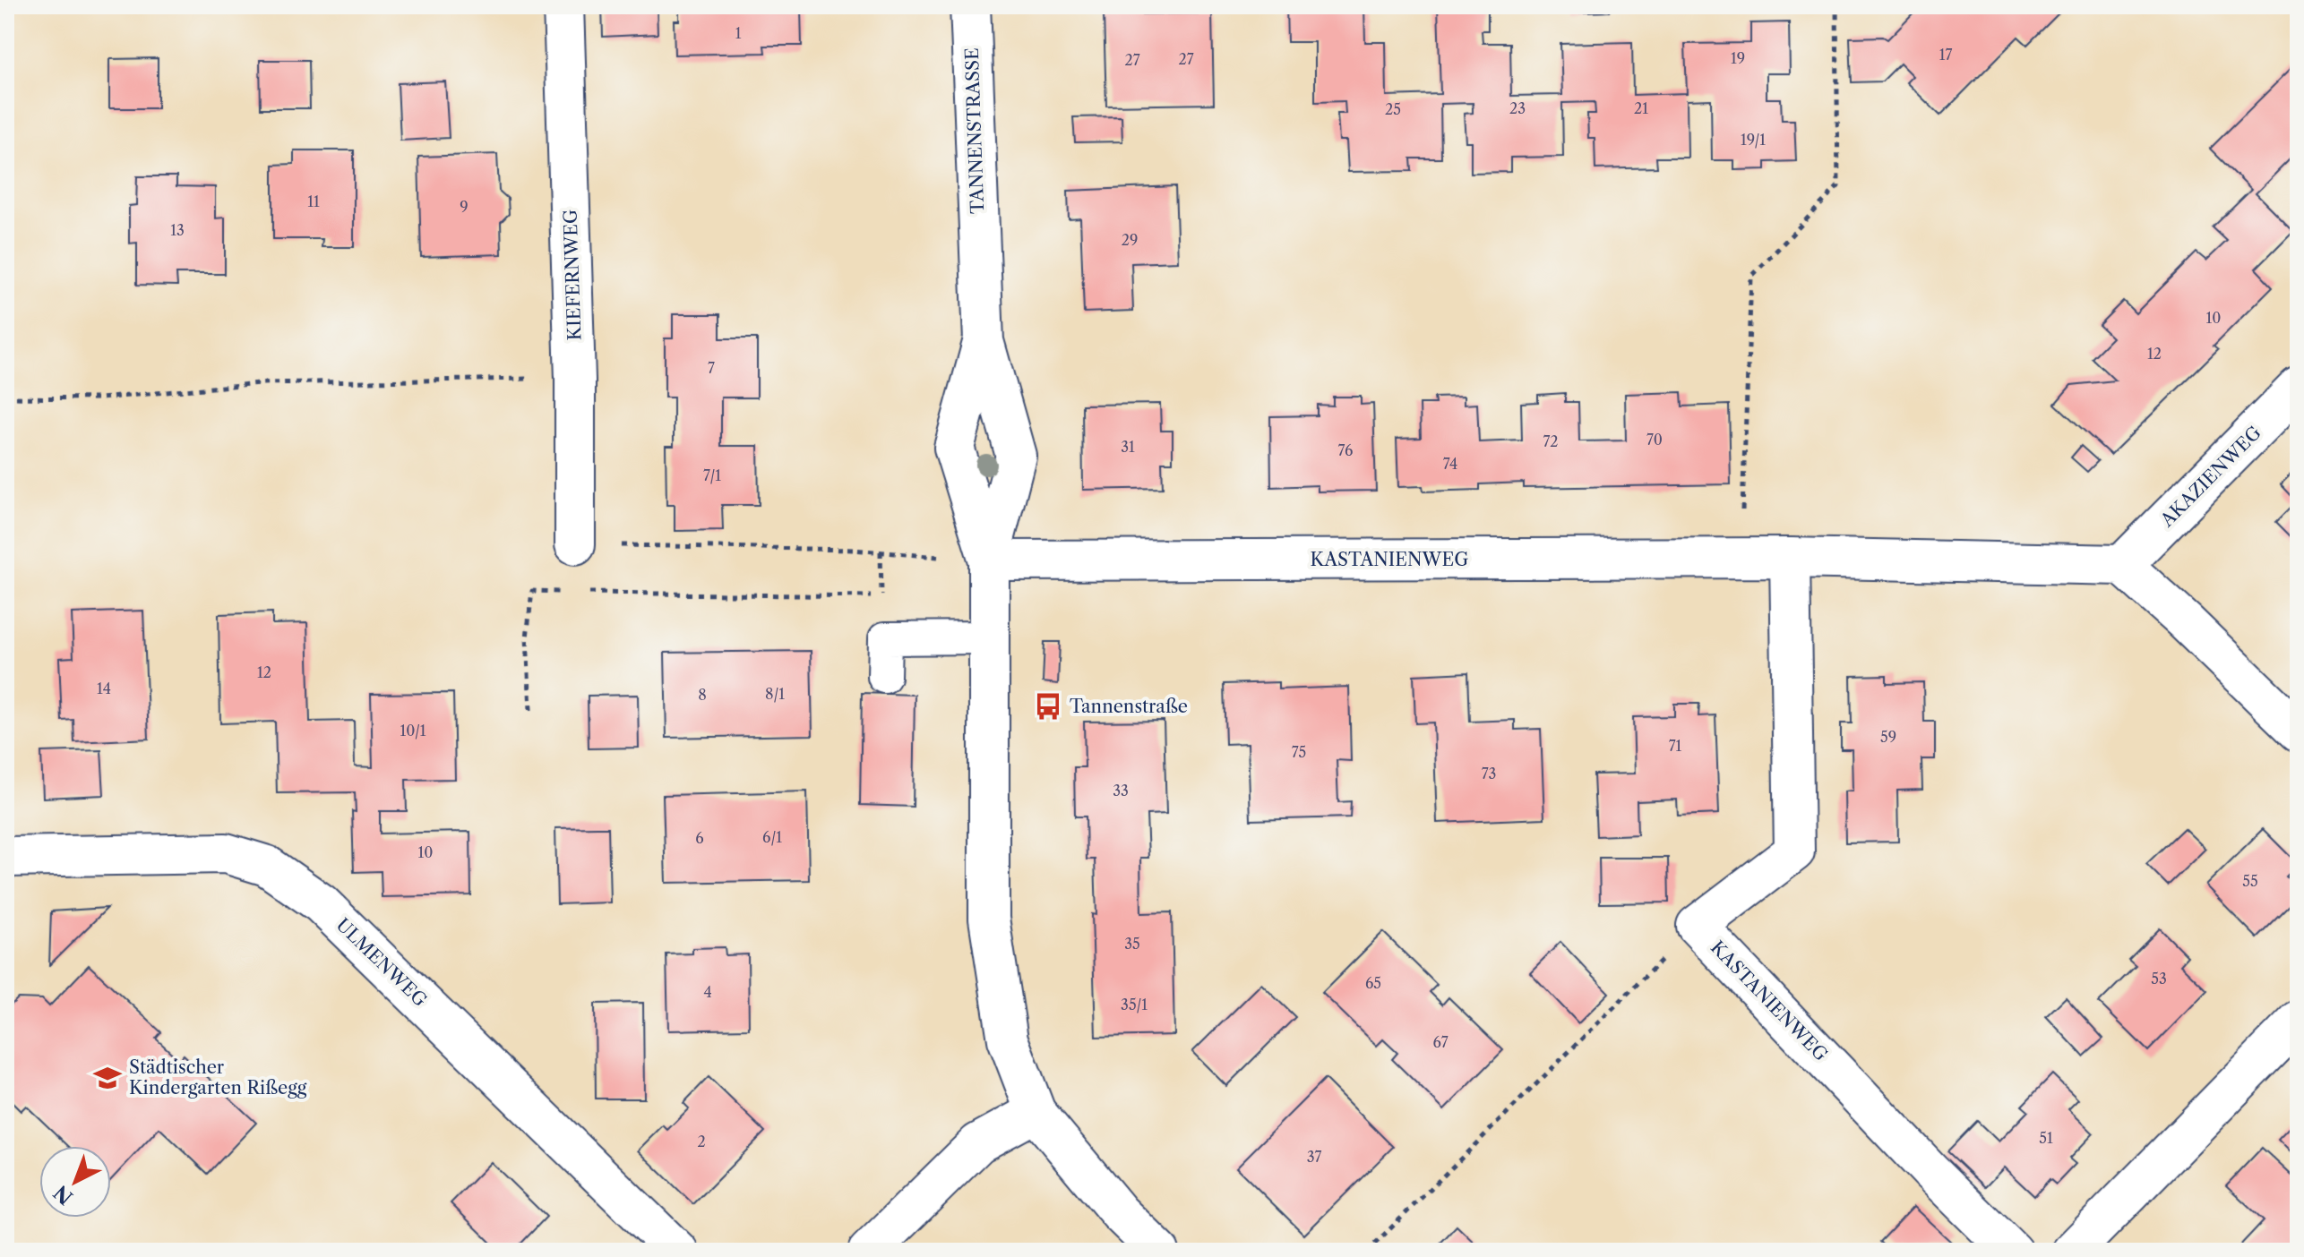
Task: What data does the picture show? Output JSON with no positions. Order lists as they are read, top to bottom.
{
  "streets": {
    "street": [
      "TANNENSTRASSE",
      "KIEFERNWEG",
      "AKAZIENWEG",
      "KASTANIENWEG",
      "ULMENWEG"
    ]
  },
  "crossings": [
    ["TANNENSTRASSE", "KASTANIENWEG"],
    ["AKAZIENWEG", "KASTANIENWEG"]
  ],
  "places": {
    "bus stop": ["Tannenstraße"],
    "school or university": ["Städtischer Kindergarten Rißegg"]
  },
  "house_numbers": [
    "1",
    "17",
    "19",
    "27",
    "27",
    "23",
    "21",
    "25",
    "19/1",
    "11",
    "9",
    "13",
    "29",
    "10",
    "12",
    "7",
    "70",
    "72",
    "31",
    "76",
    "74",
    "7/1",
    "12",
    "14",
    "8/1",
    "8",
    "10/1",
    "59",
    "71",
    "75",
    "73",
    "33",
    "6/1",
    "6",
    "10",
    "55",
    "35",
    "53",
    "65",
    "4",
    "35/1",
    "67",
    "51",
    "2",
    "37"
  ],
  "north": "bottom left"
}
